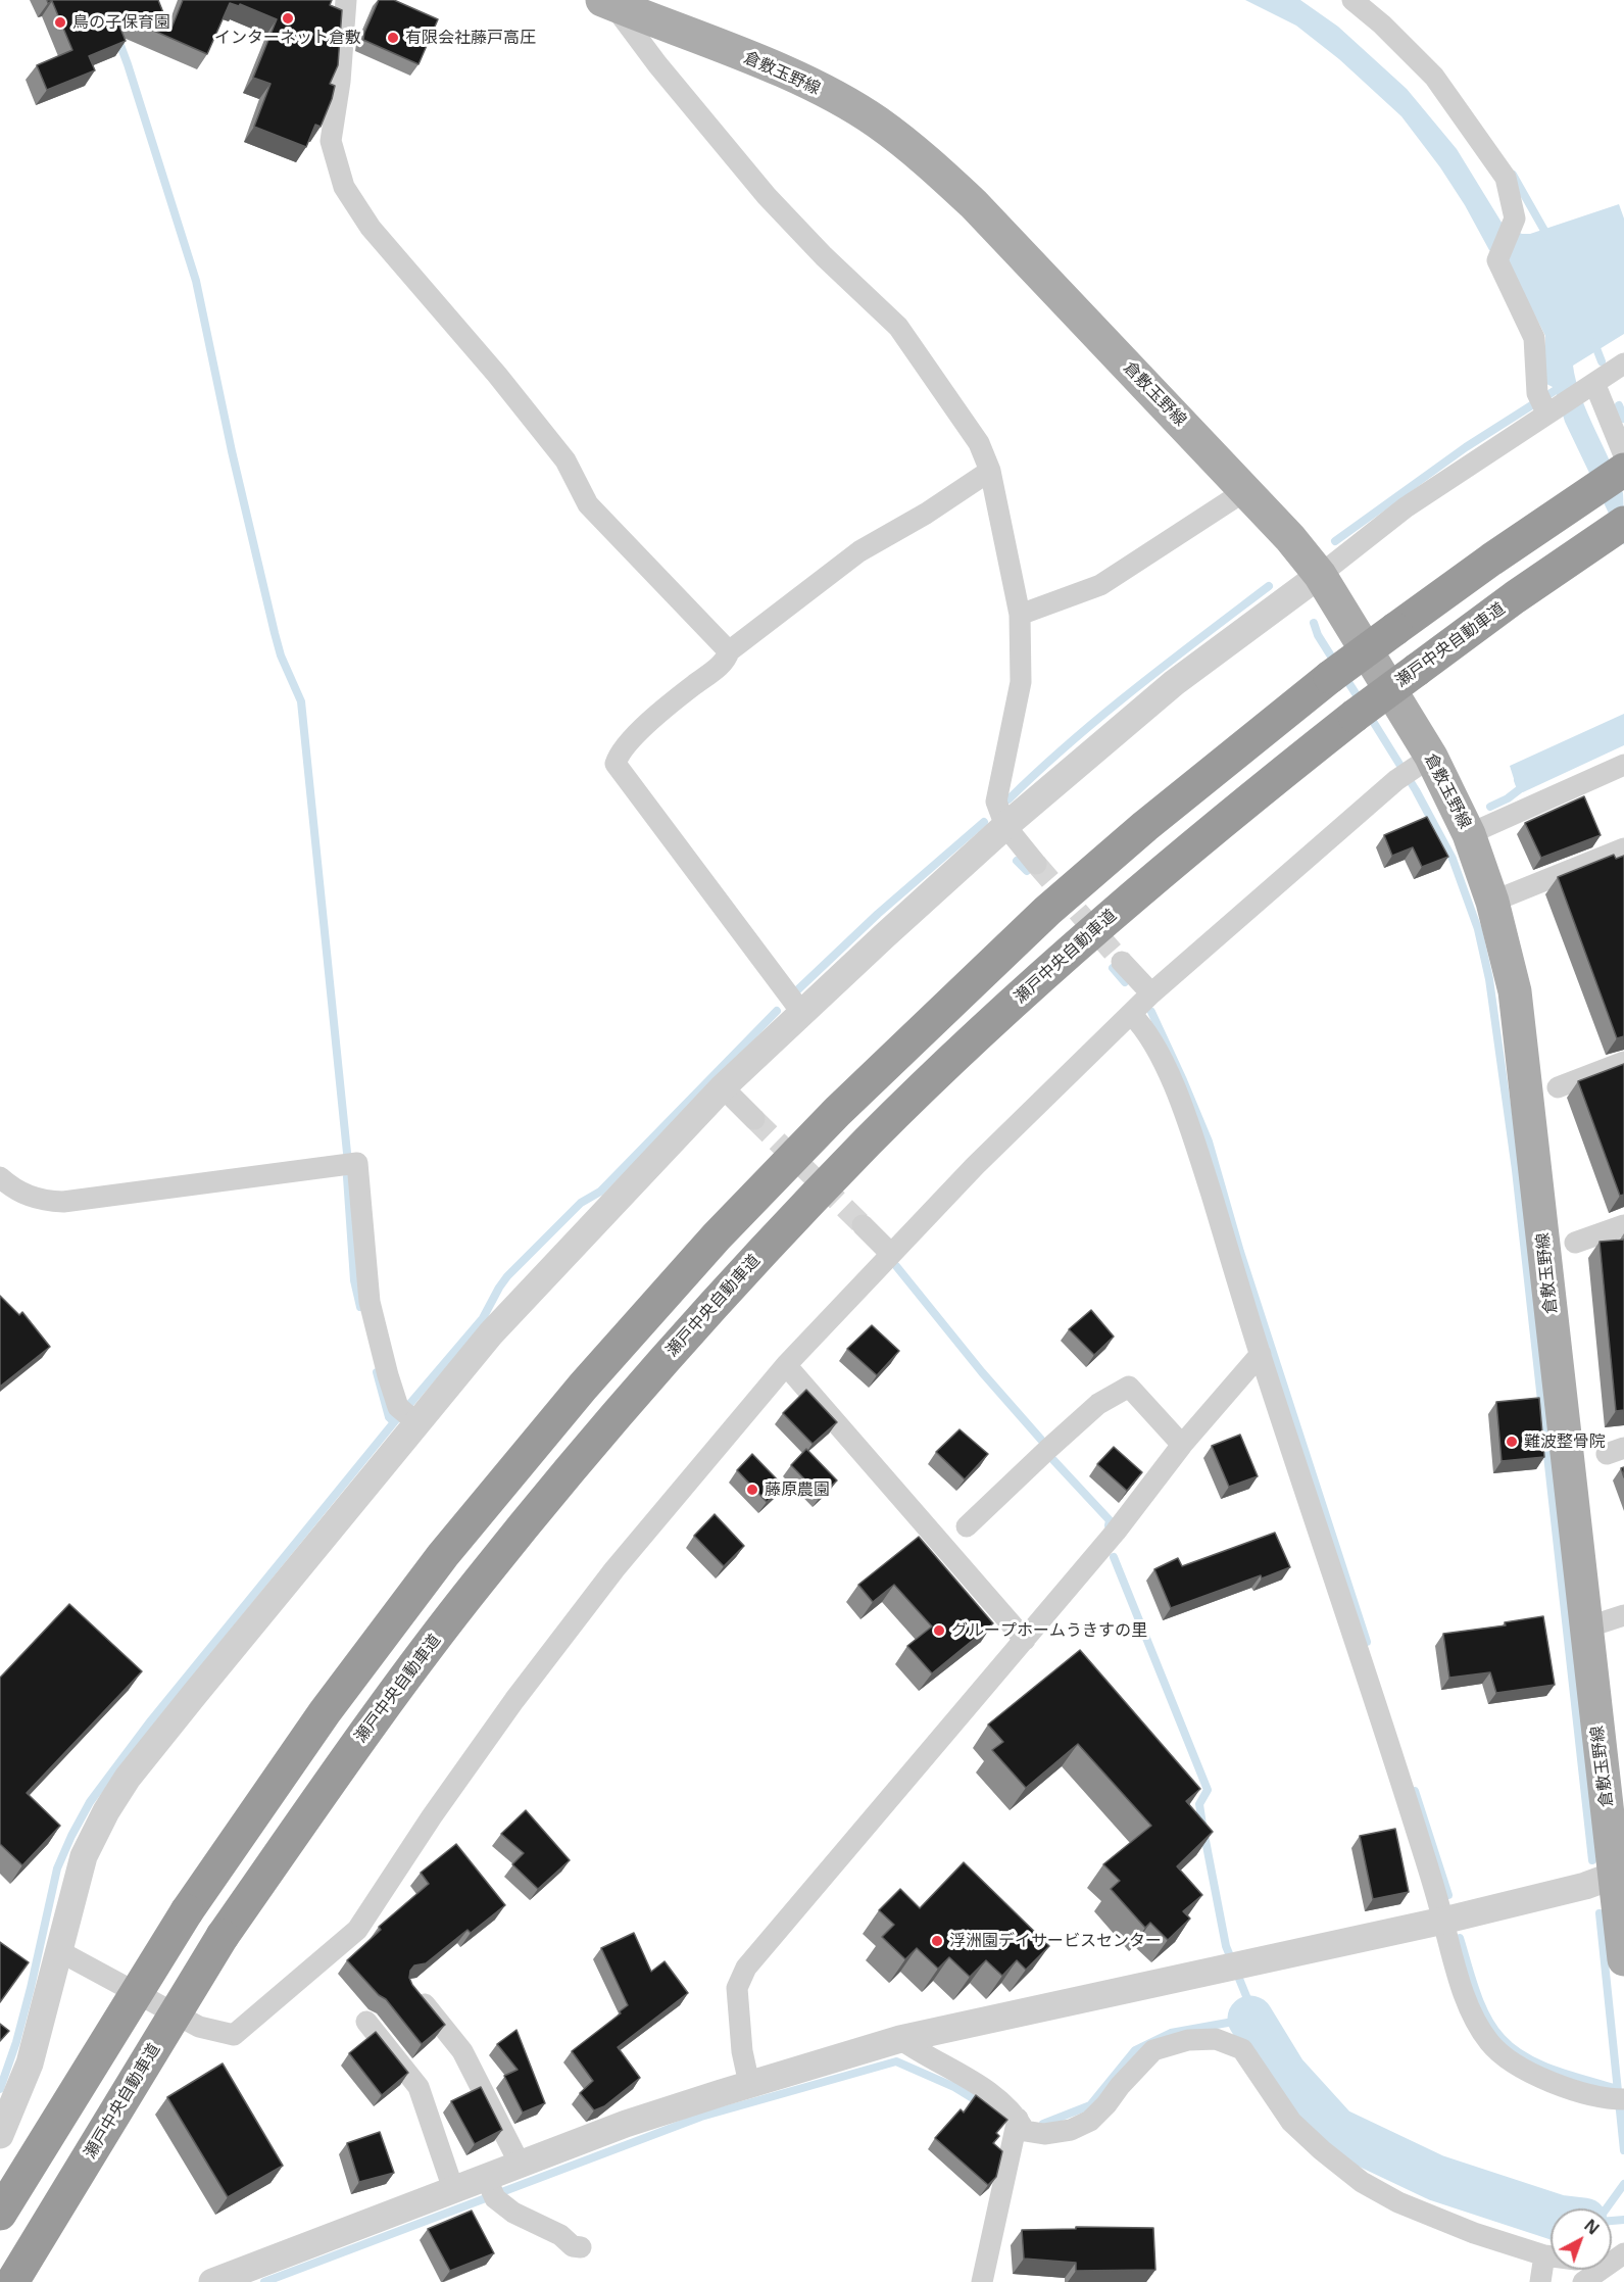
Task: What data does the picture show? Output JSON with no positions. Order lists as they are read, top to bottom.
{
  "streets": {
    "highway": ["瀬戸中央自動車道"],
    "main road": ["倉敷玉野線"]
  },
  "places": [
    "インターネット倉敷",
    "鳥の子保育園",
    "有限会社藤戸高圧",
    "難波整骨院",
    "藤原農園",
    "グループホームうきすの里",
    "浮洲園デイサービスセンター"
  ],
  "north": "top right"
}
